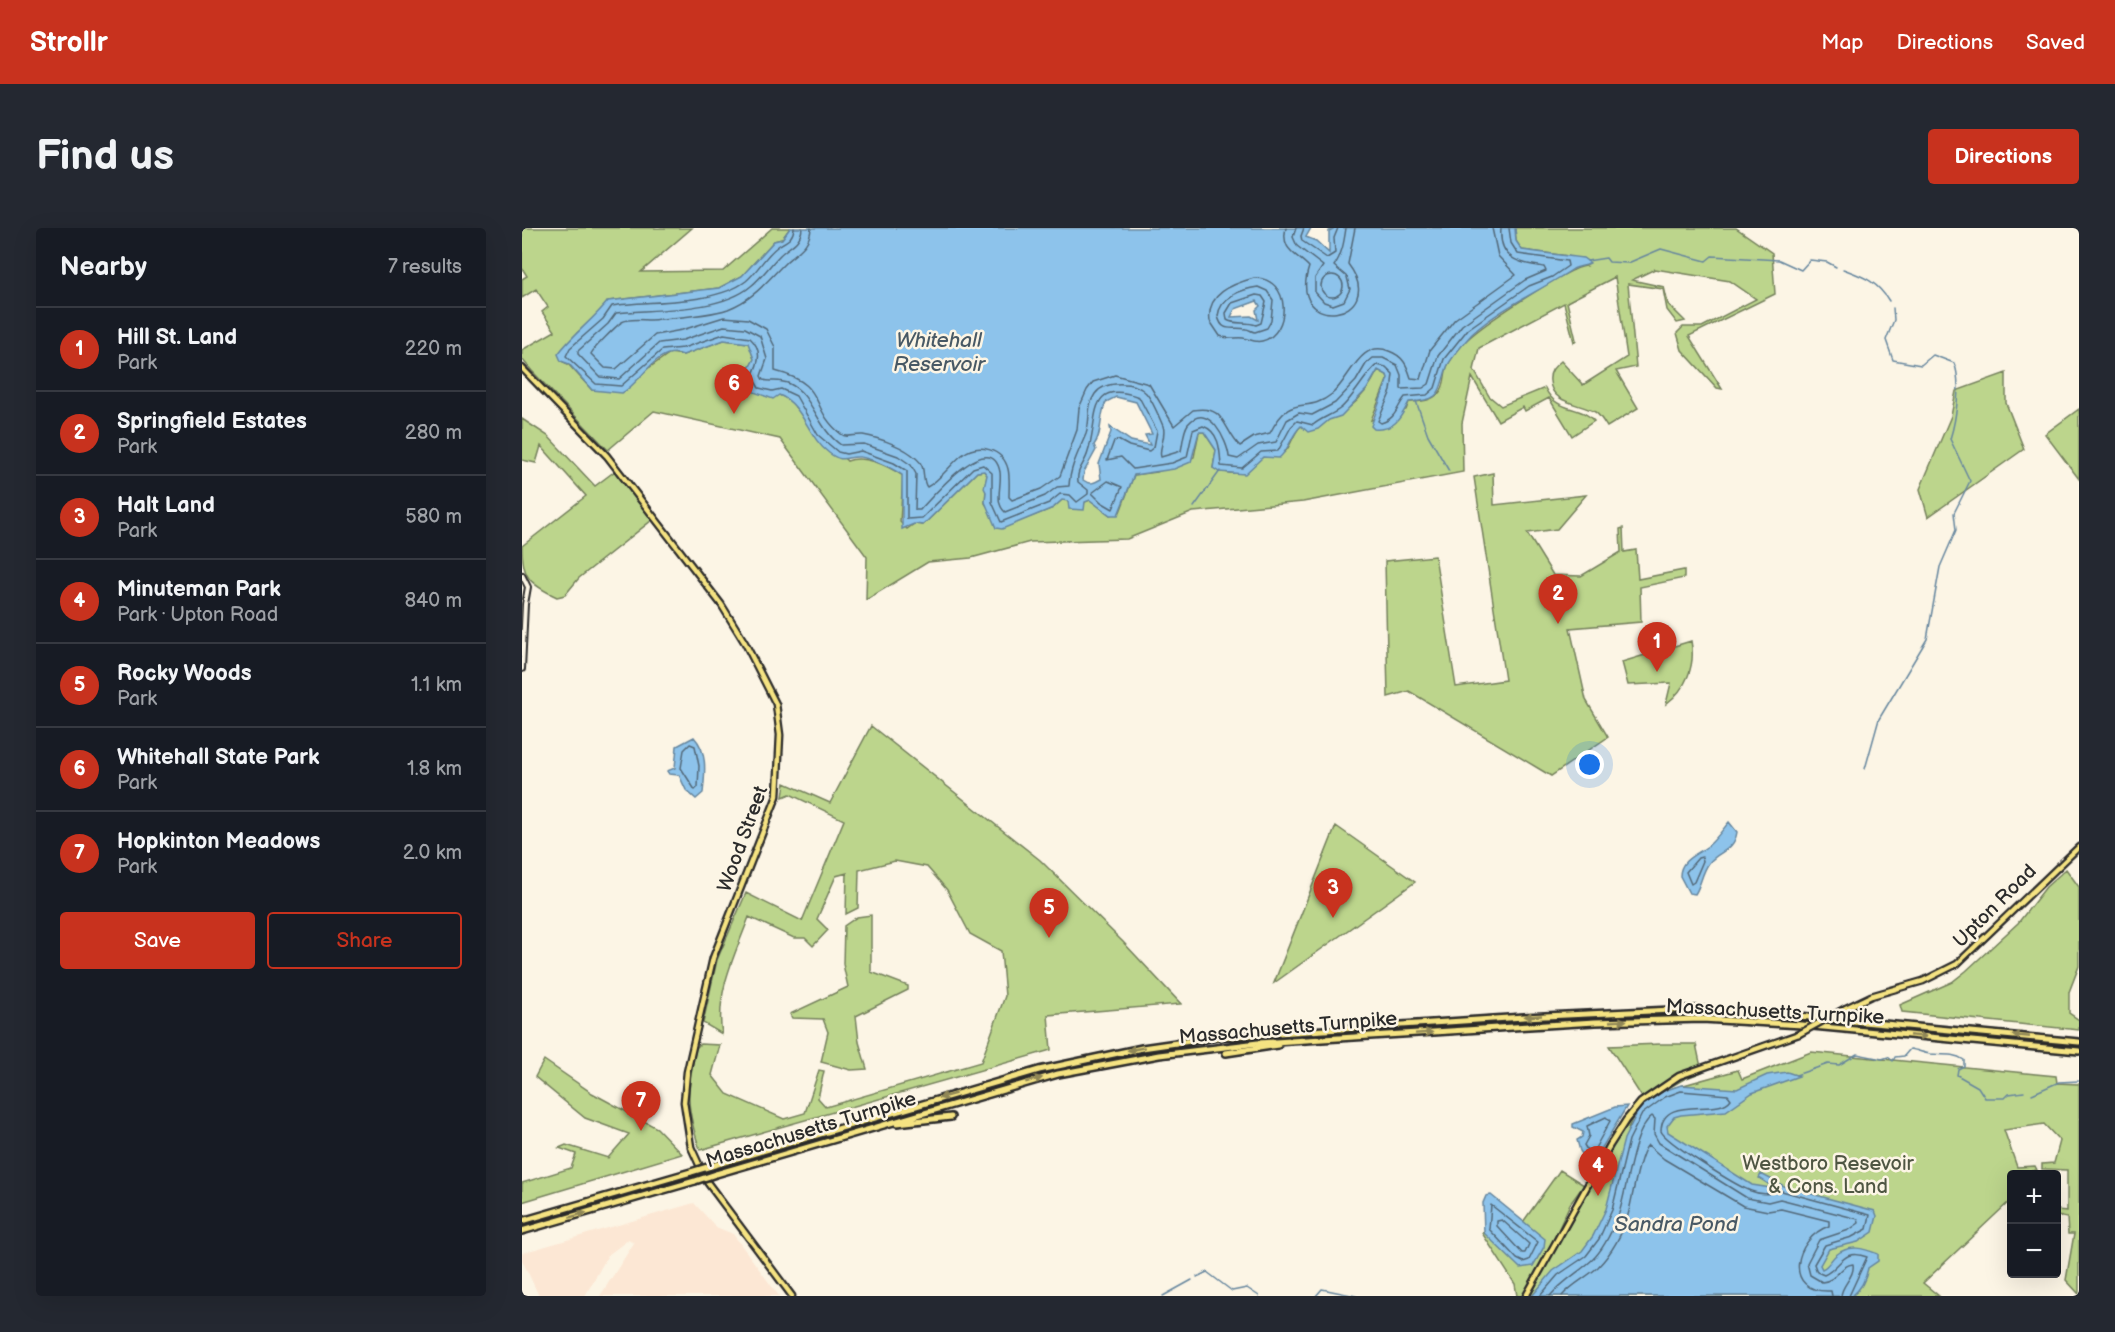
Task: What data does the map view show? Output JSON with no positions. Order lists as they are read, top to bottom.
{
  "streets": {
    "highway": ["Massachusetts Turnpike"],
    "main road": ["Wood Street", "Upton Road"]
  },
  "water": ["Whitehall Reservoir", "Sandra Pond"],
  "parks": ["Westboro Resevoir & Cons. Land"],
  "page": {
    "header": "Strollr",
    "nav": ["Map", "Directions", "Saved"],
    "buttons": [
      "Directions",
      ["Save", "Share"]
    ],
    "title": "Find us",
    "heading": ["Nearby", "7 results"],
    "list": [
      {
        "mark": "1",
        "name": "Hill St. Land",
        "note": "Park",
        "value": "220 m"
      },
      {
        "mark": "2",
        "name": "Springfield Estates",
        "note": "Park",
        "value": "280 m"
      },
      {
        "mark": "3",
        "name": "Halt Land",
        "note": "Park",
        "value": "580 m"
      },
      {
        "mark": "4",
        "name": "Minuteman Park",
        "note": "Park · Upton Road",
        "value": "840 m"
      },
      {
        "mark": "5",
        "name": "Rocky Woods",
        "note": "Park",
        "value": "1.1 km"
      },
      {
        "mark": "6",
        "name": "Whitehall State Park",
        "note": "Park",
        "value": "1.8 km"
      },
      {
        "mark": "7",
        "name": "Hopkinton Meadows",
        "note": "Park",
        "value": "2.0 km"
      }
    ],
    "pins": [
      "6",
      "2",
      "1",
      "3",
      "5",
      "7",
      "4"
    ],
    "map_buttons": ["+", "−"]
  }
}
